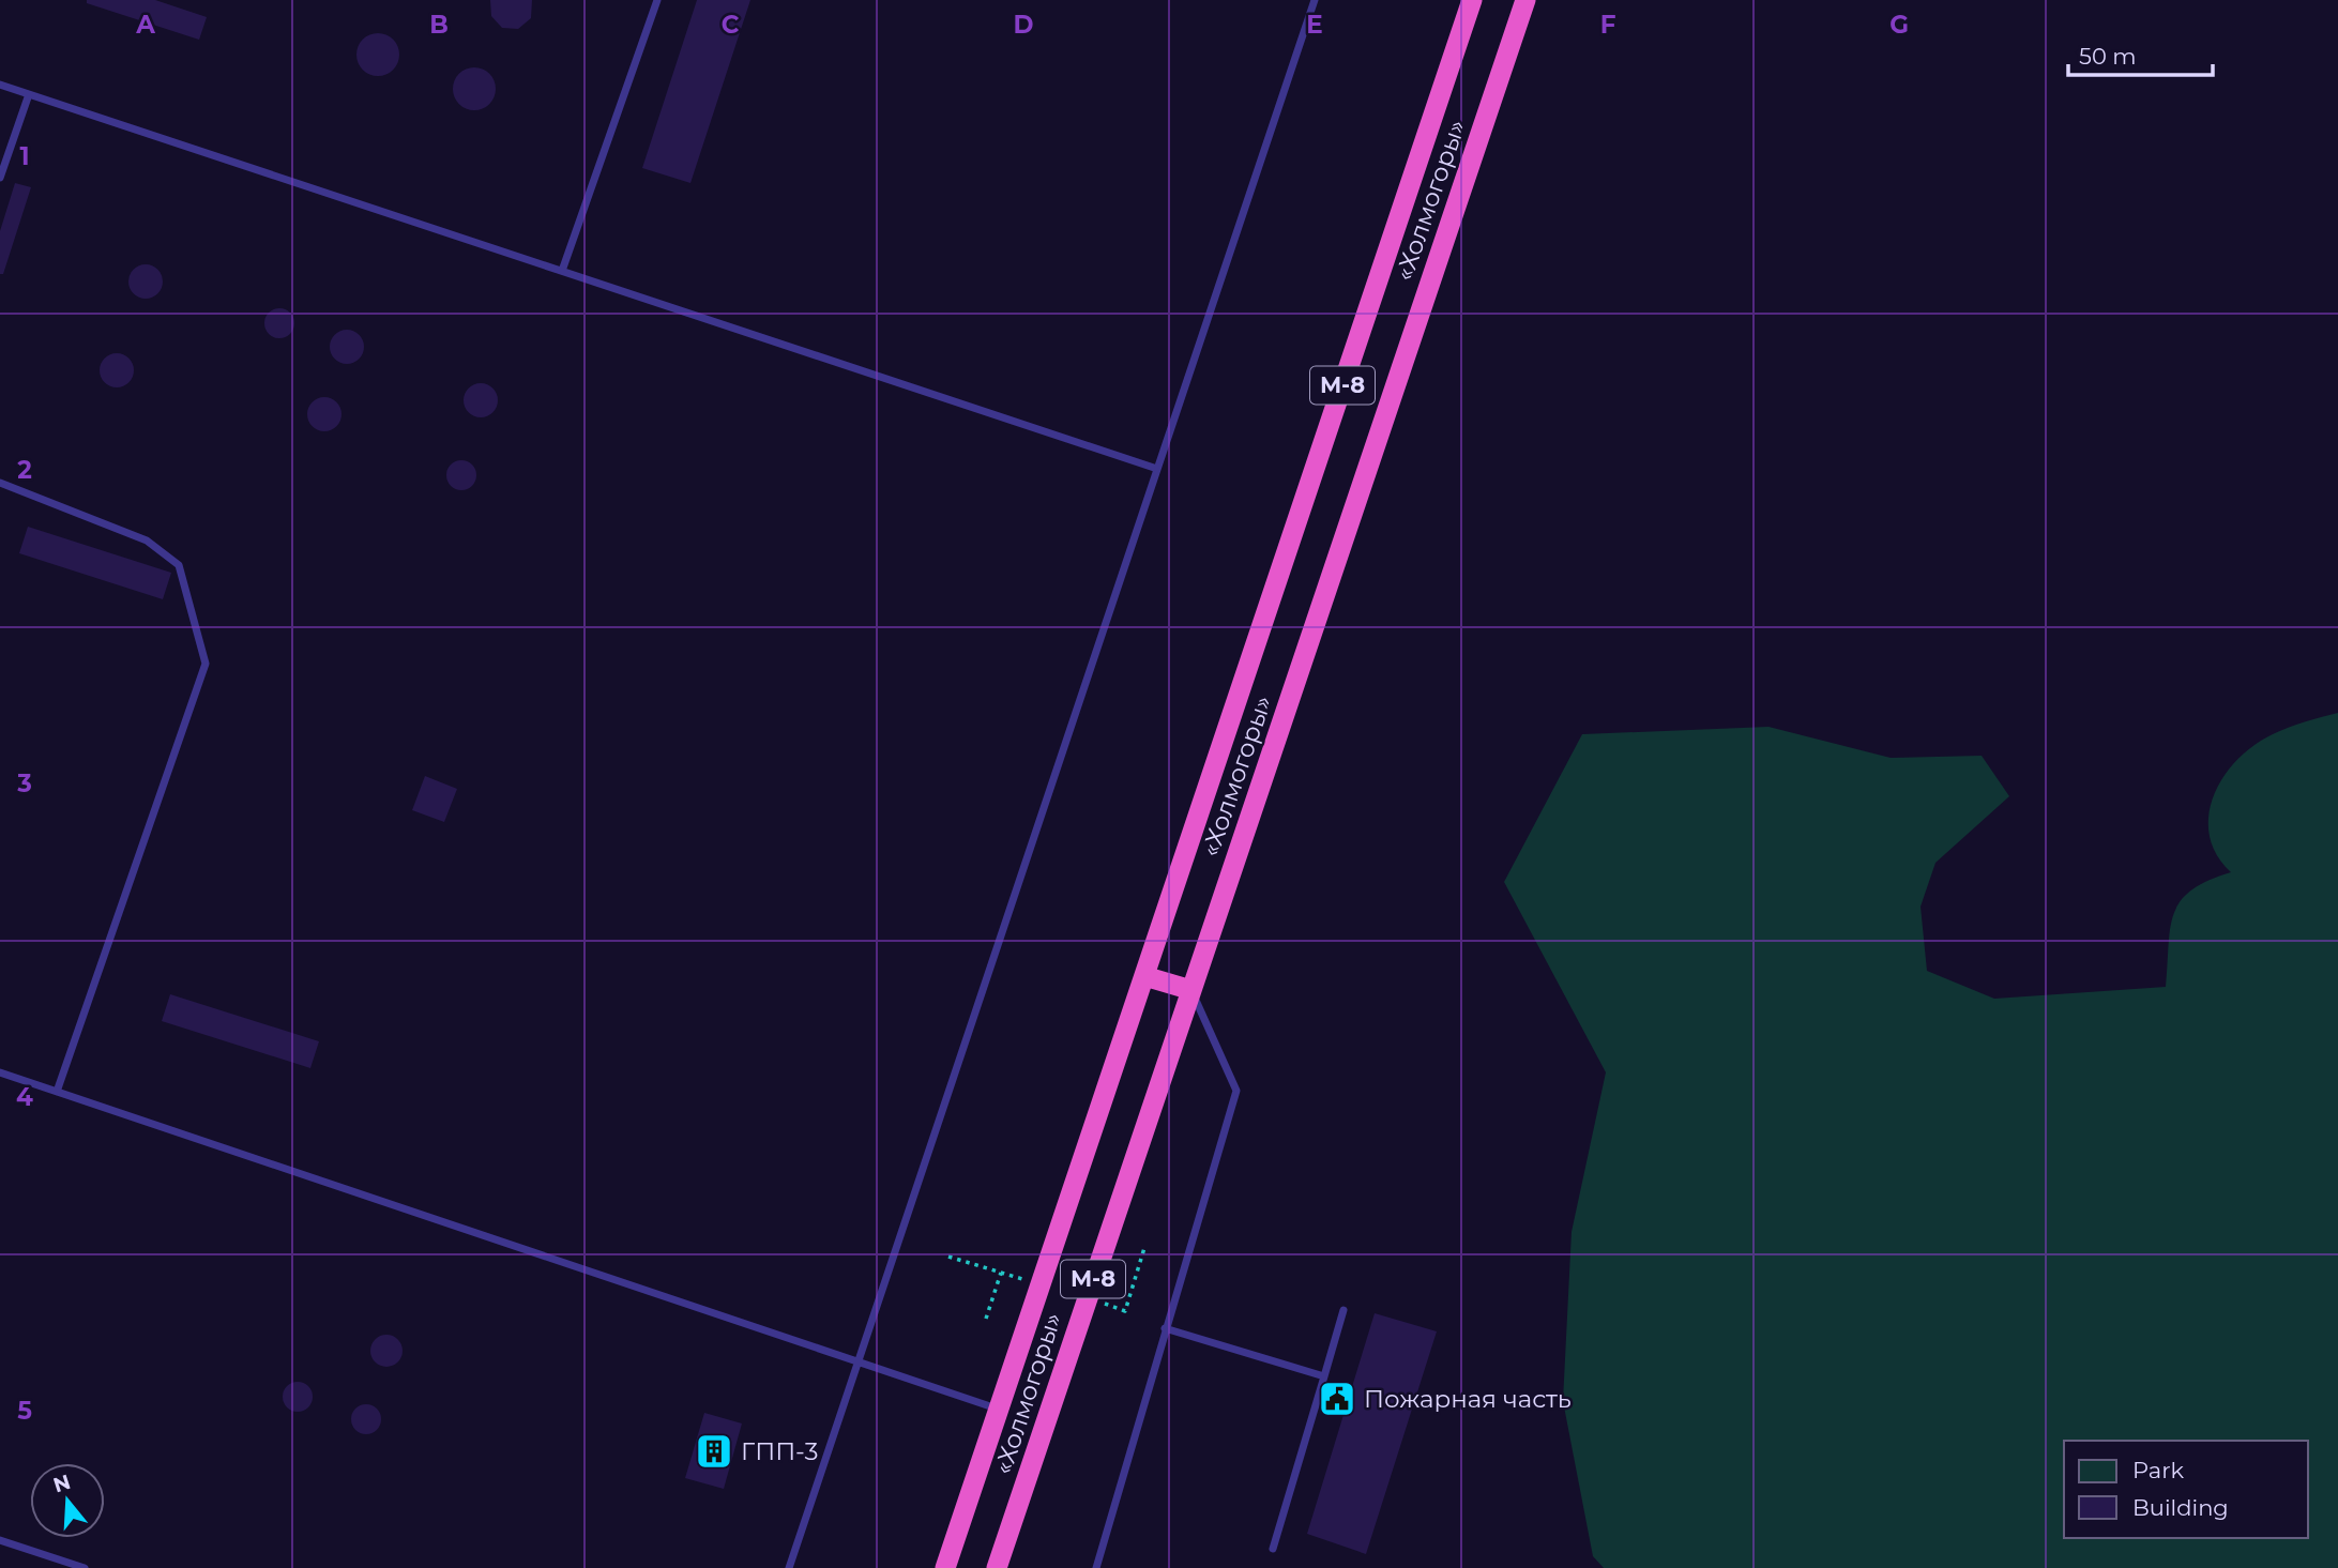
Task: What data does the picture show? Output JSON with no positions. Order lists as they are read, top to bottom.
{
  "streets": {
    "highway": ["«Холмогоры»", "М-8"]
  },
  "places": {
    "public building": ["Пожарная часть"],
    "building": ["ГПП-3"]
  },
  "legend": ["Park", "Building"],
  "scale_bar": "50 m",
  "north": "top",
  "grid": {
    "columns": [
      "A",
      "B",
      "C",
      "D",
      "E",
      "F",
      "G"
    ],
    "rows": [
      "1",
      "2",
      "3",
      "4",
      "5"
    ]
  }
}
